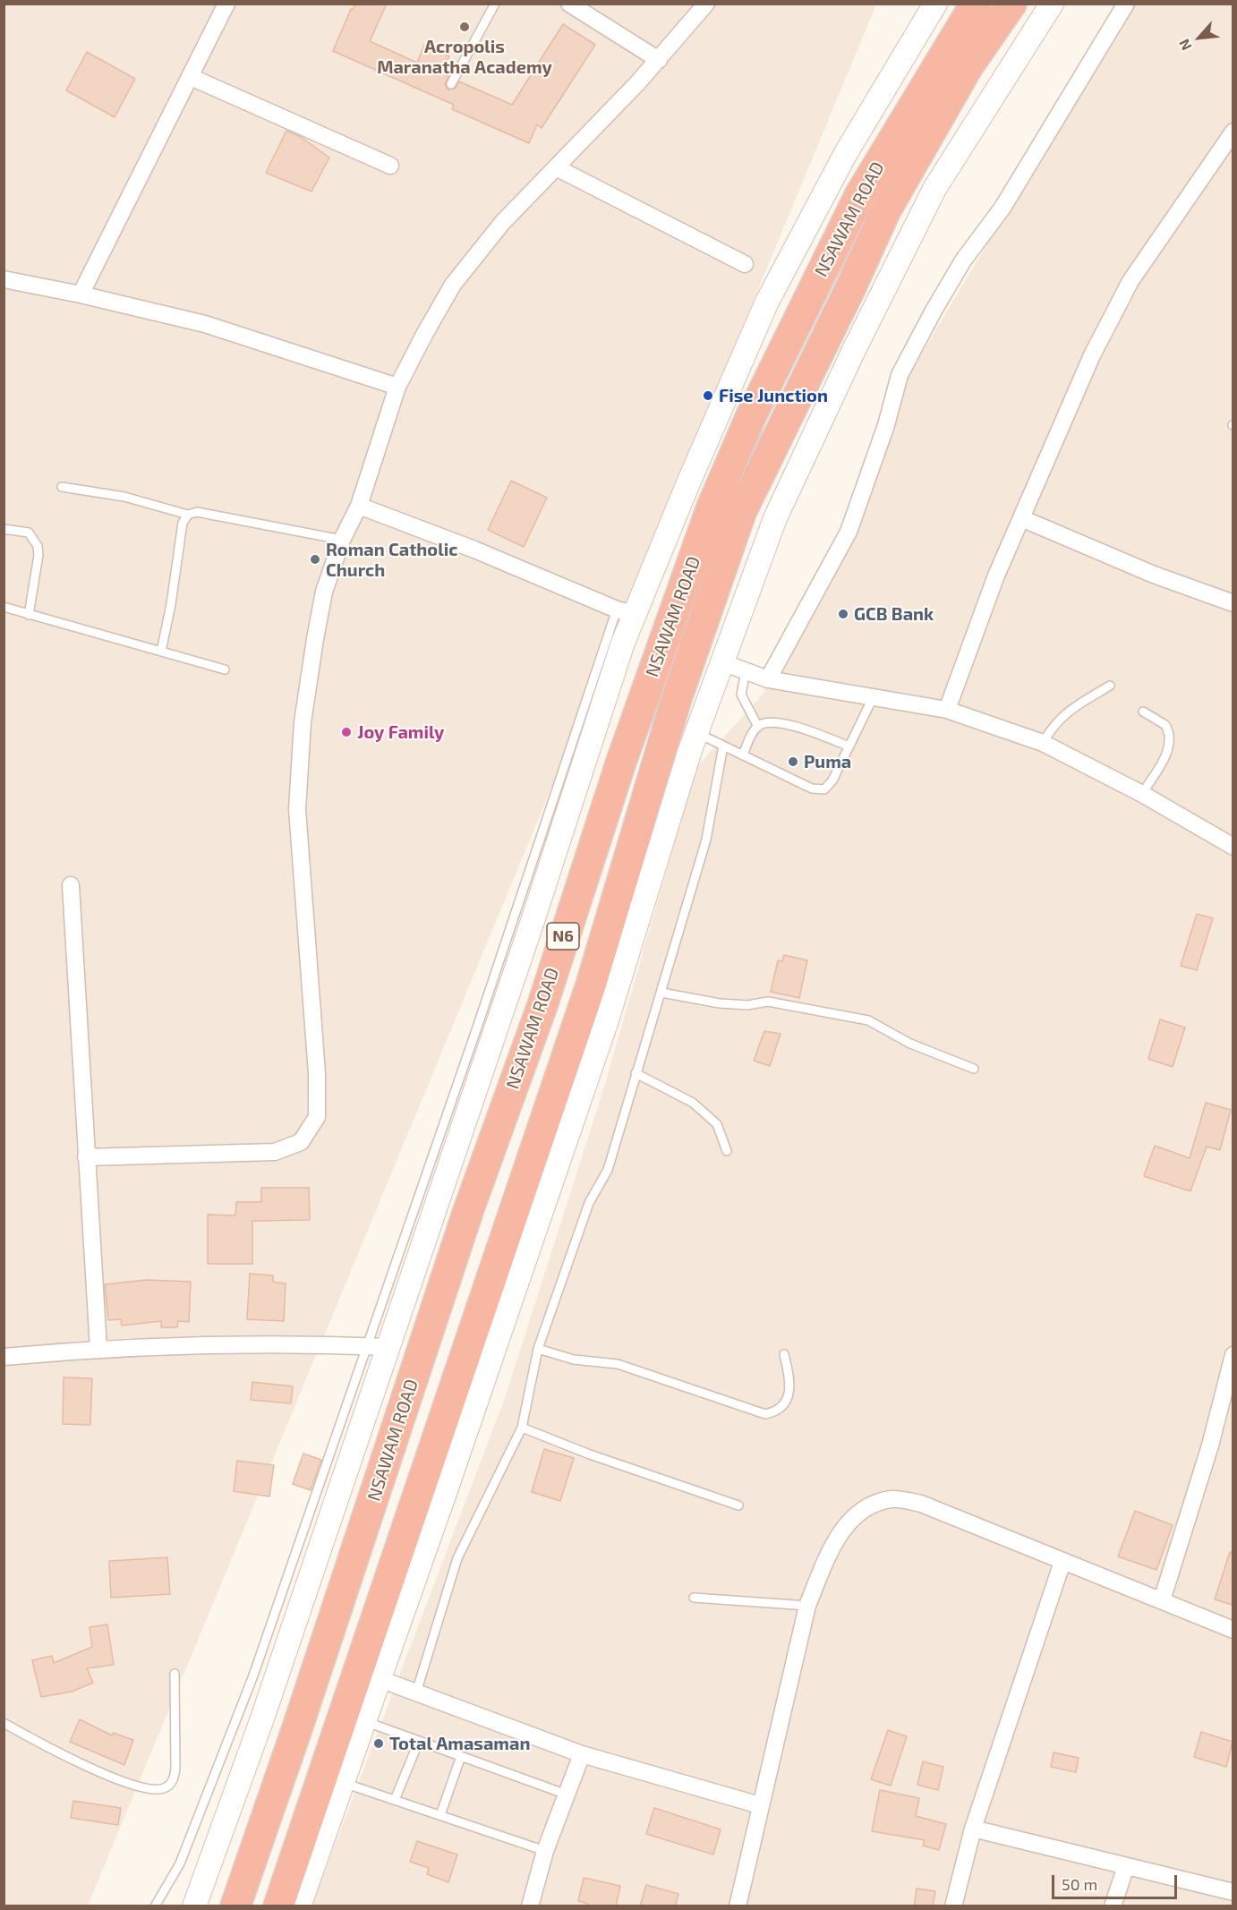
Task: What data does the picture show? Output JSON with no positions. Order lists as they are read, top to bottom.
{
  "streets": {
    "highway": ["NSAWAM ROAD", "N6"]
  },
  "places": [
    "Acropolis Maranatha Academy",
    "Fise Junction",
    "Roman Catholic Church",
    "GCB Bank",
    "Joy Family",
    "Puma",
    "Total Amasaman"
  ],
  "scale_bar": "50 m",
  "north": "bottom left"
}
